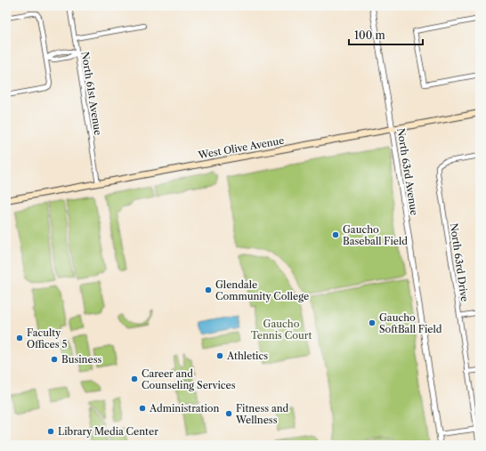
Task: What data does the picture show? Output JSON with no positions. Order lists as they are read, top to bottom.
{
  "streets": {
    "main road": ["West Olive Avenue"],
    "street": ["North 61st Avenue", "North 63rd Avenue", "North 63rd Drive"]
  },
  "crossings": [
    ["North 61st Avenue", "West Olive Avenue"],
    ["West Olive Avenue", "North 63rd Avenue"]
  ],
  "parks": ["Gaucho Tennis Court"],
  "places": [
    "Gaucho Baseball Field",
    "Glendale Community College",
    "Gaucho SoftBall Field",
    "Faculty Offices 5",
    "Athletics",
    "Business",
    "Career and Counseling Services",
    "Administration",
    "Fitness and Wellness",
    "Library Media Center"
  ],
  "scale_bar": "100 m"
}
